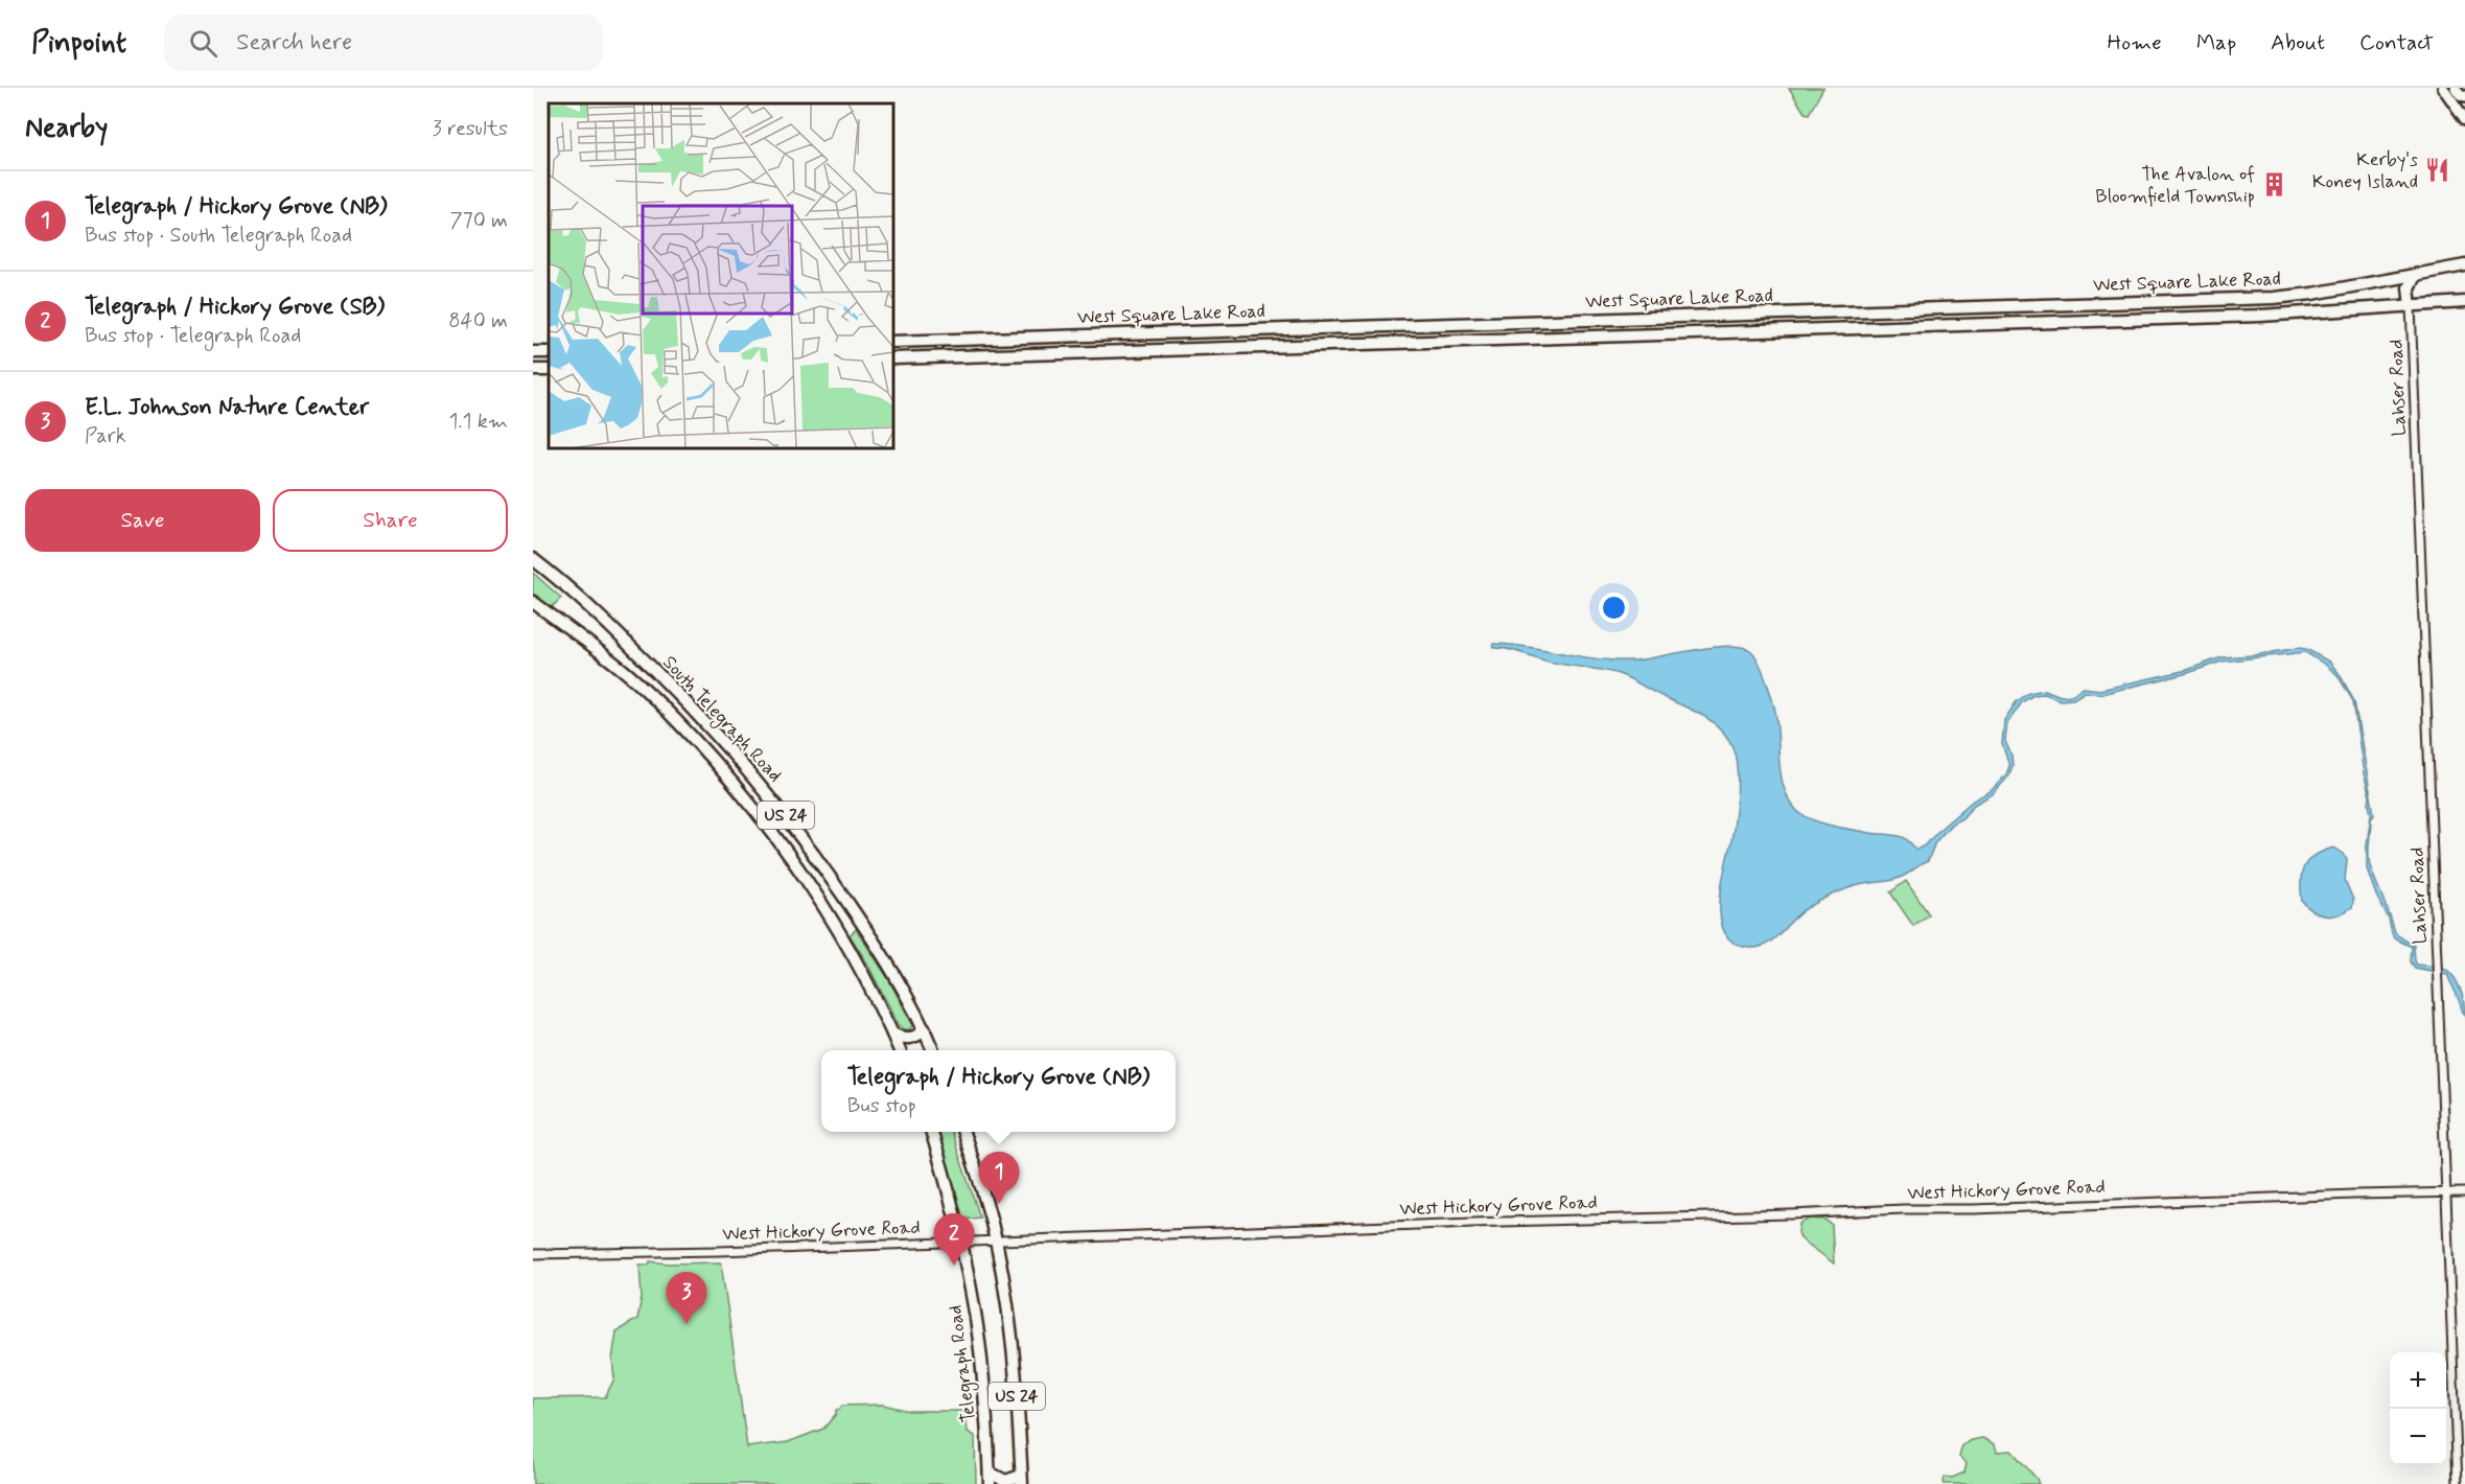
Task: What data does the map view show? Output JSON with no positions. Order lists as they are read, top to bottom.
{
  "streets": {
    "highway": [
      "West Square Lake Road",
      "South Telegraph Road",
      "US 24",
      "Telegraph Road"
    ],
    "street": ["Lahser Road", "West Hickory Grove Road"]
  },
  "crossings": [
    ["West Square Lake Road", "Lahser Road"],
    ["Lahser Road", "West Hickory Grove Road"],
    ["US 24", "West Hickory Grove Road"],
    ["US 24", "Telegraph Road"],
    ["West Hickory Grove Road", "Telegraph Road"]
  ],
  "places": {
    "restaurant": ["Kerby's Koney Island"],
    "building": ["The Avalon of Bloomfield Township"]
  },
  "page": {
    "header": "Pinpoint",
    "search": "Search here",
    "nav": [
      "Home",
      "Map",
      "About",
      "Contact"
    ],
    "heading": ["Nearby", "3 results"],
    "list": [
      {
        "mark": "1",
        "name": "Telegraph / Hickory Grove (NB)",
        "note": "Bus stop · South Telegraph Road",
        "value": "770 m"
      },
      {
        "mark": "2",
        "name": "Telegraph / Hickory Grove (SB)",
        "note": "Bus stop · Telegraph Road",
        "value": "840 m"
      },
      {
        "mark": "3",
        "name": "E.L. Johnson Nature Center",
        "note": "Park",
        "value": "1.1 km"
      }
    ],
    "buttons": ["Save", "Share"],
    "popup": ["Telegraph / Hickory Grove (NB)", "Bus stop"],
    "pins": ["1", "2", "3"],
    "map_buttons": ["+", "−"]
  }
}
